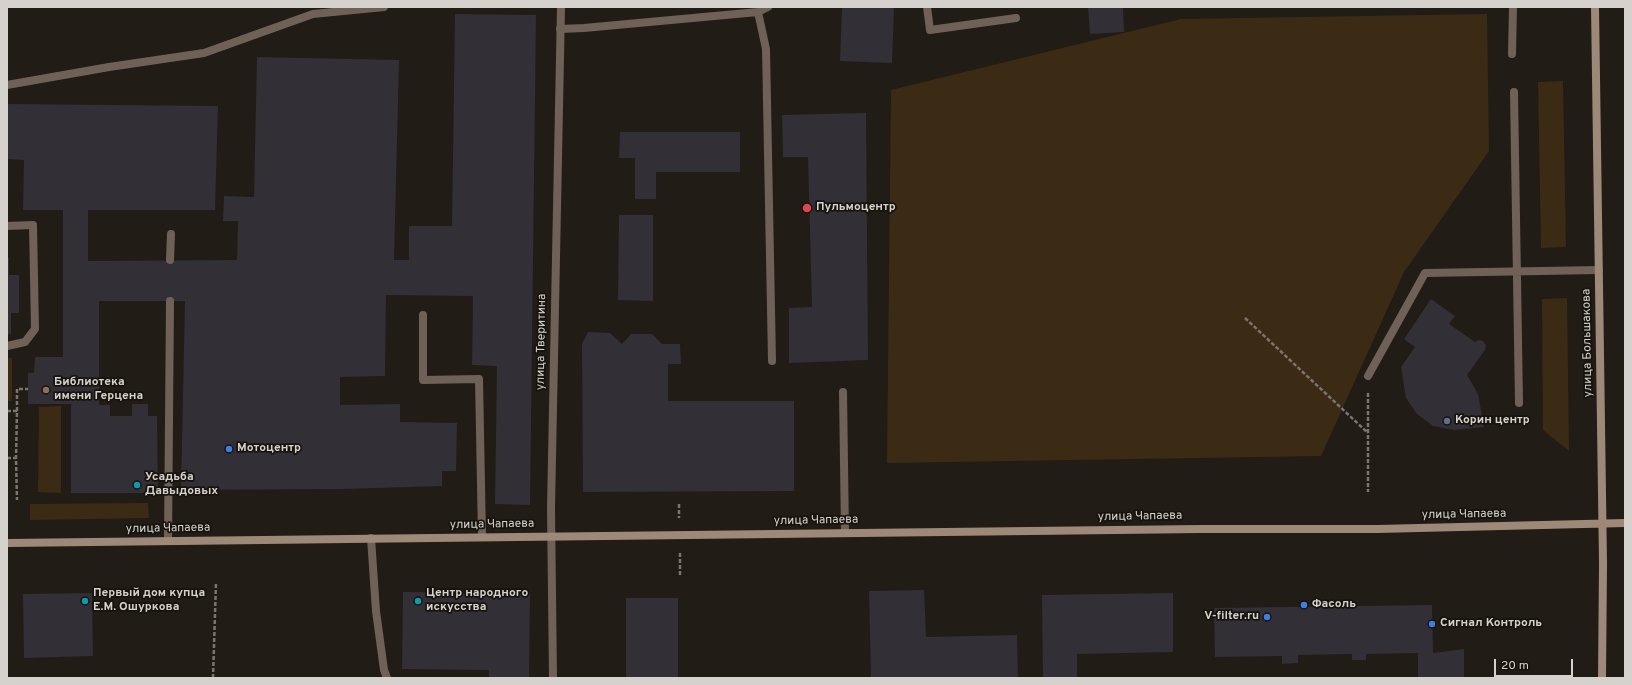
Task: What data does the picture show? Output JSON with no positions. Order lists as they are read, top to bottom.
{
  "streets": {
    "main road": ["улица Большакова", "улица Чапаева"],
    "street": ["улица Тверитина"]
  },
  "crossings": [
    ["улица Тверитина", "улица Чапаева"],
    ["улица Большакова", "улица Чапаева"]
  ],
  "places": [
    "Пульмоцентр",
    "Библиотека имени Герцена",
    "Корин центр",
    "Мотоцентр",
    "Усадьба Давыдовых",
    "Первый дом купца Е.М. Ошуркова",
    "Центр народного искусства",
    "Фасоль",
    "V-filter.ru",
    "Сигнал Контроль"
  ],
  "scale_bar": "20 m"
}
